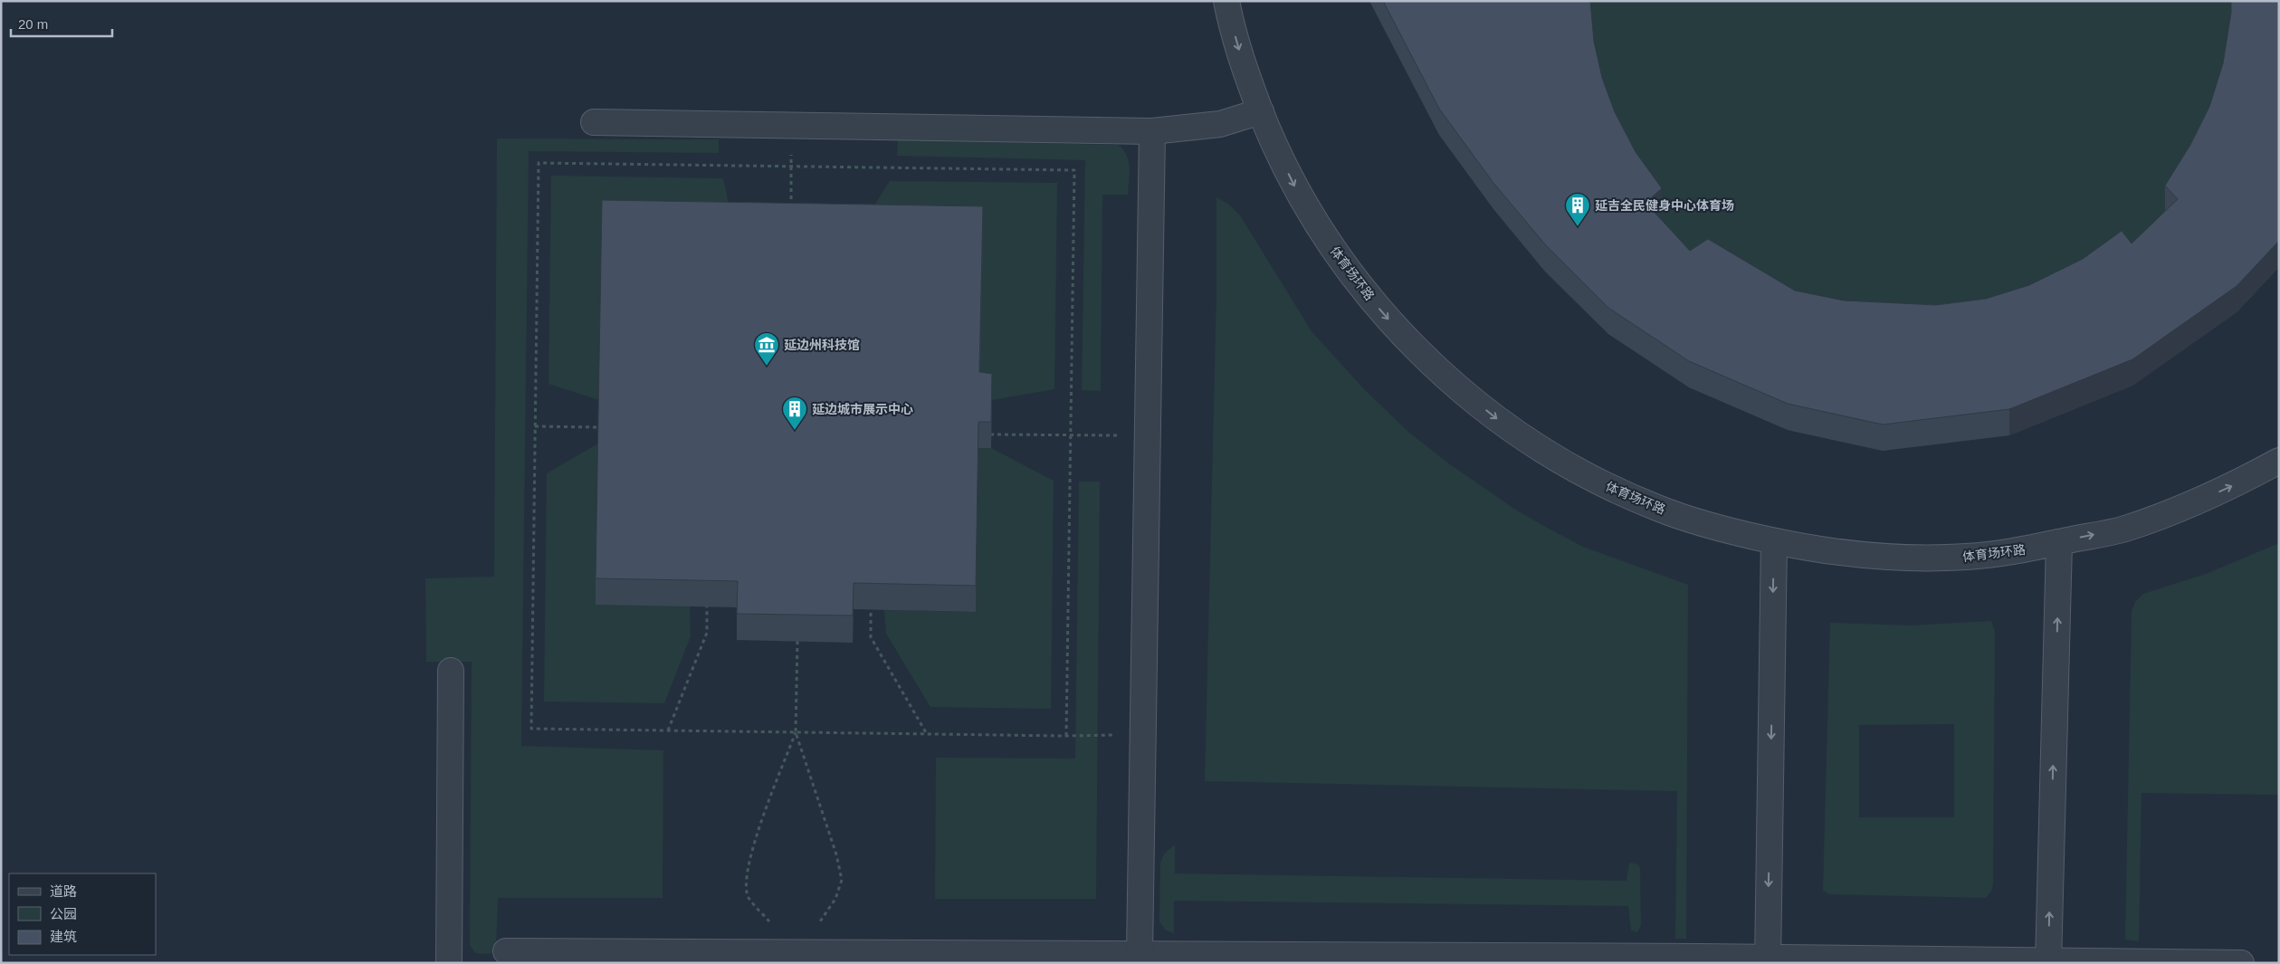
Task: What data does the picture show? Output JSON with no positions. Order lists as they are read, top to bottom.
{
  "streets": {
    "street": ["体育场环路"]
  },
  "one_way": ["体育场环路"],
  "places": {
    "building": ["延吉全民健身中心体育场", "延边城市展示中心"],
    "museum": ["延边州科技馆"]
  },
  "legend": ["道路", "公园", "建筑"],
  "scale_bar": "20 m"
}
